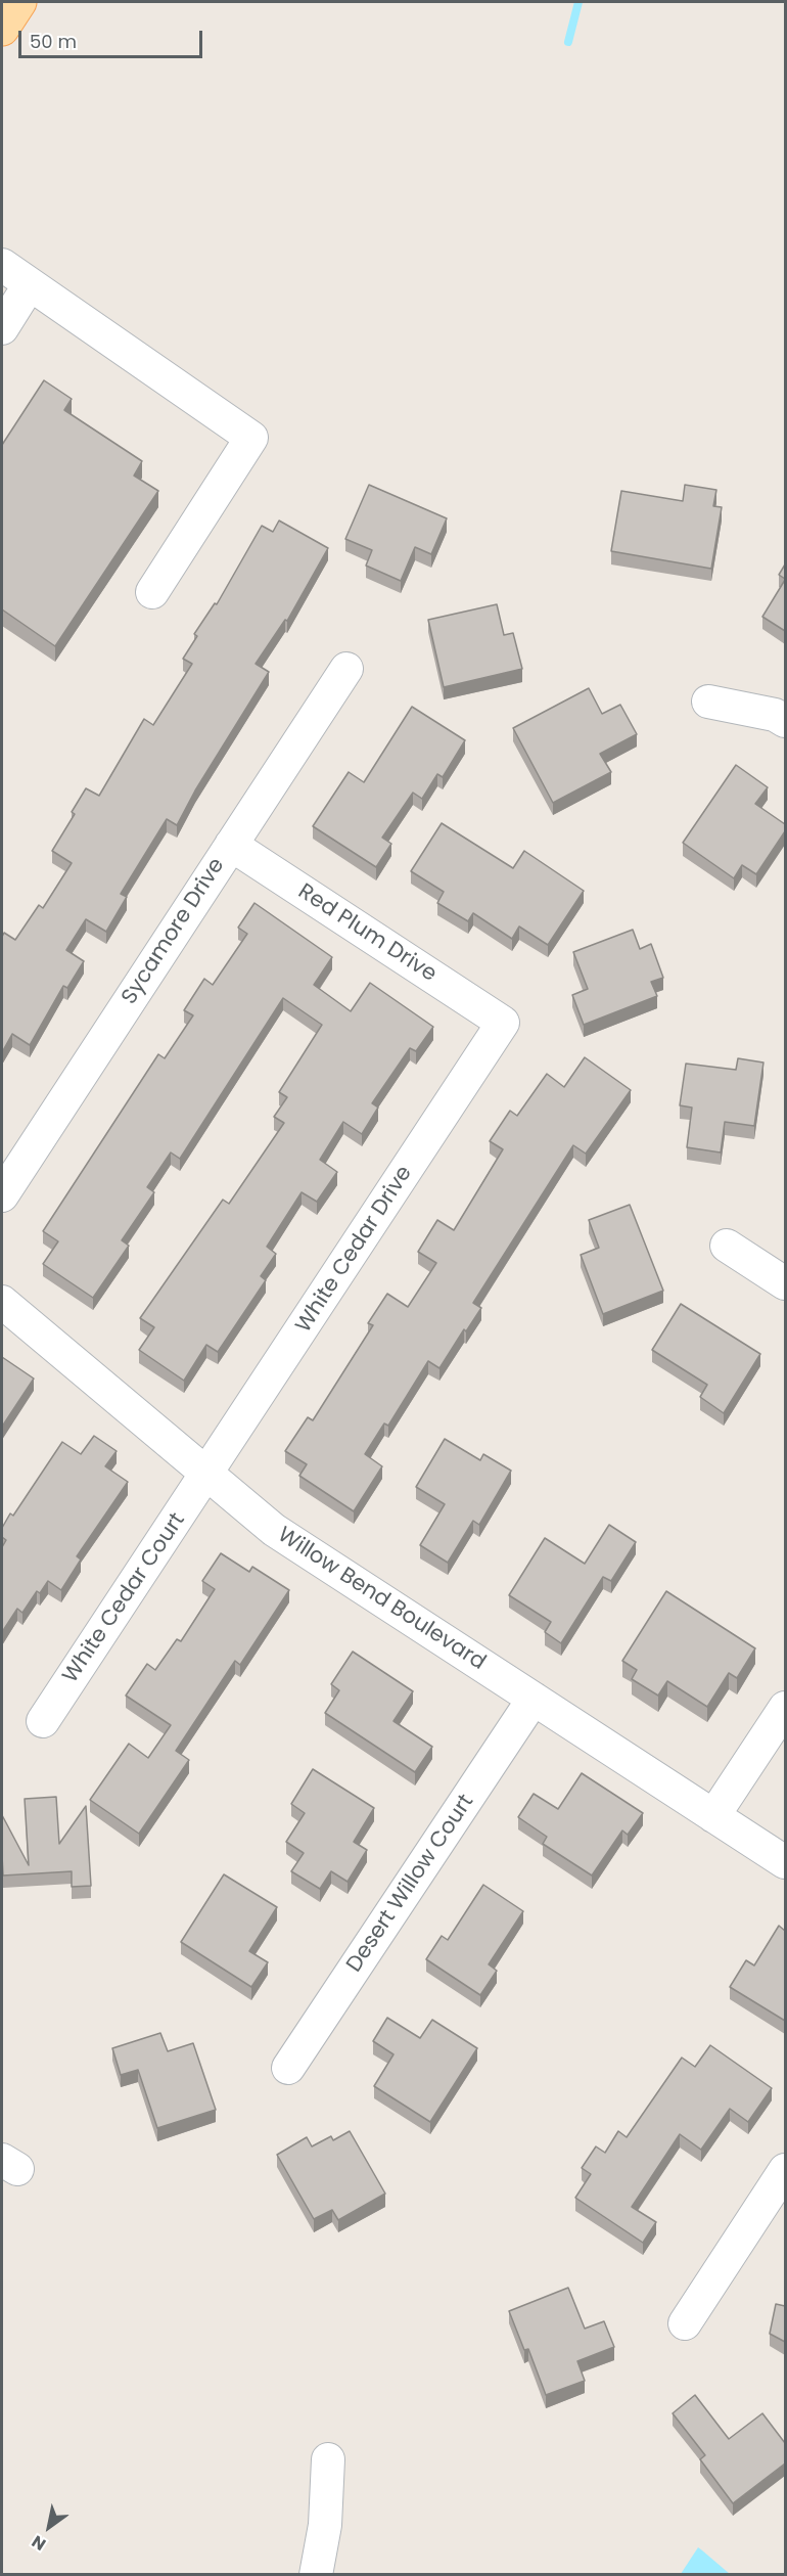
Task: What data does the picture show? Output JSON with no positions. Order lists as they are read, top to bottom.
{
  "streets": {
    "street": [
      "Sycamore Drive",
      "Red Plum Drive",
      "White Cedar Drive",
      "White Cedar Court",
      "Willow Bend Boulevard",
      "Desert Willow Court"
    ]
  },
  "crossings": [
    ["Sycamore Drive", "Red Plum Drive"],
    ["Red Plum Drive", "White Cedar Drive"],
    ["White Cedar Drive", "White Cedar Court"],
    ["White Cedar Drive", "Willow Bend Boulevard"],
    ["White Cedar Court", "Willow Bend Boulevard"],
    ["Willow Bend Boulevard", "Desert Willow Court"]
  ],
  "scale_bar": "50 m",
  "north": "bottom left"
}
